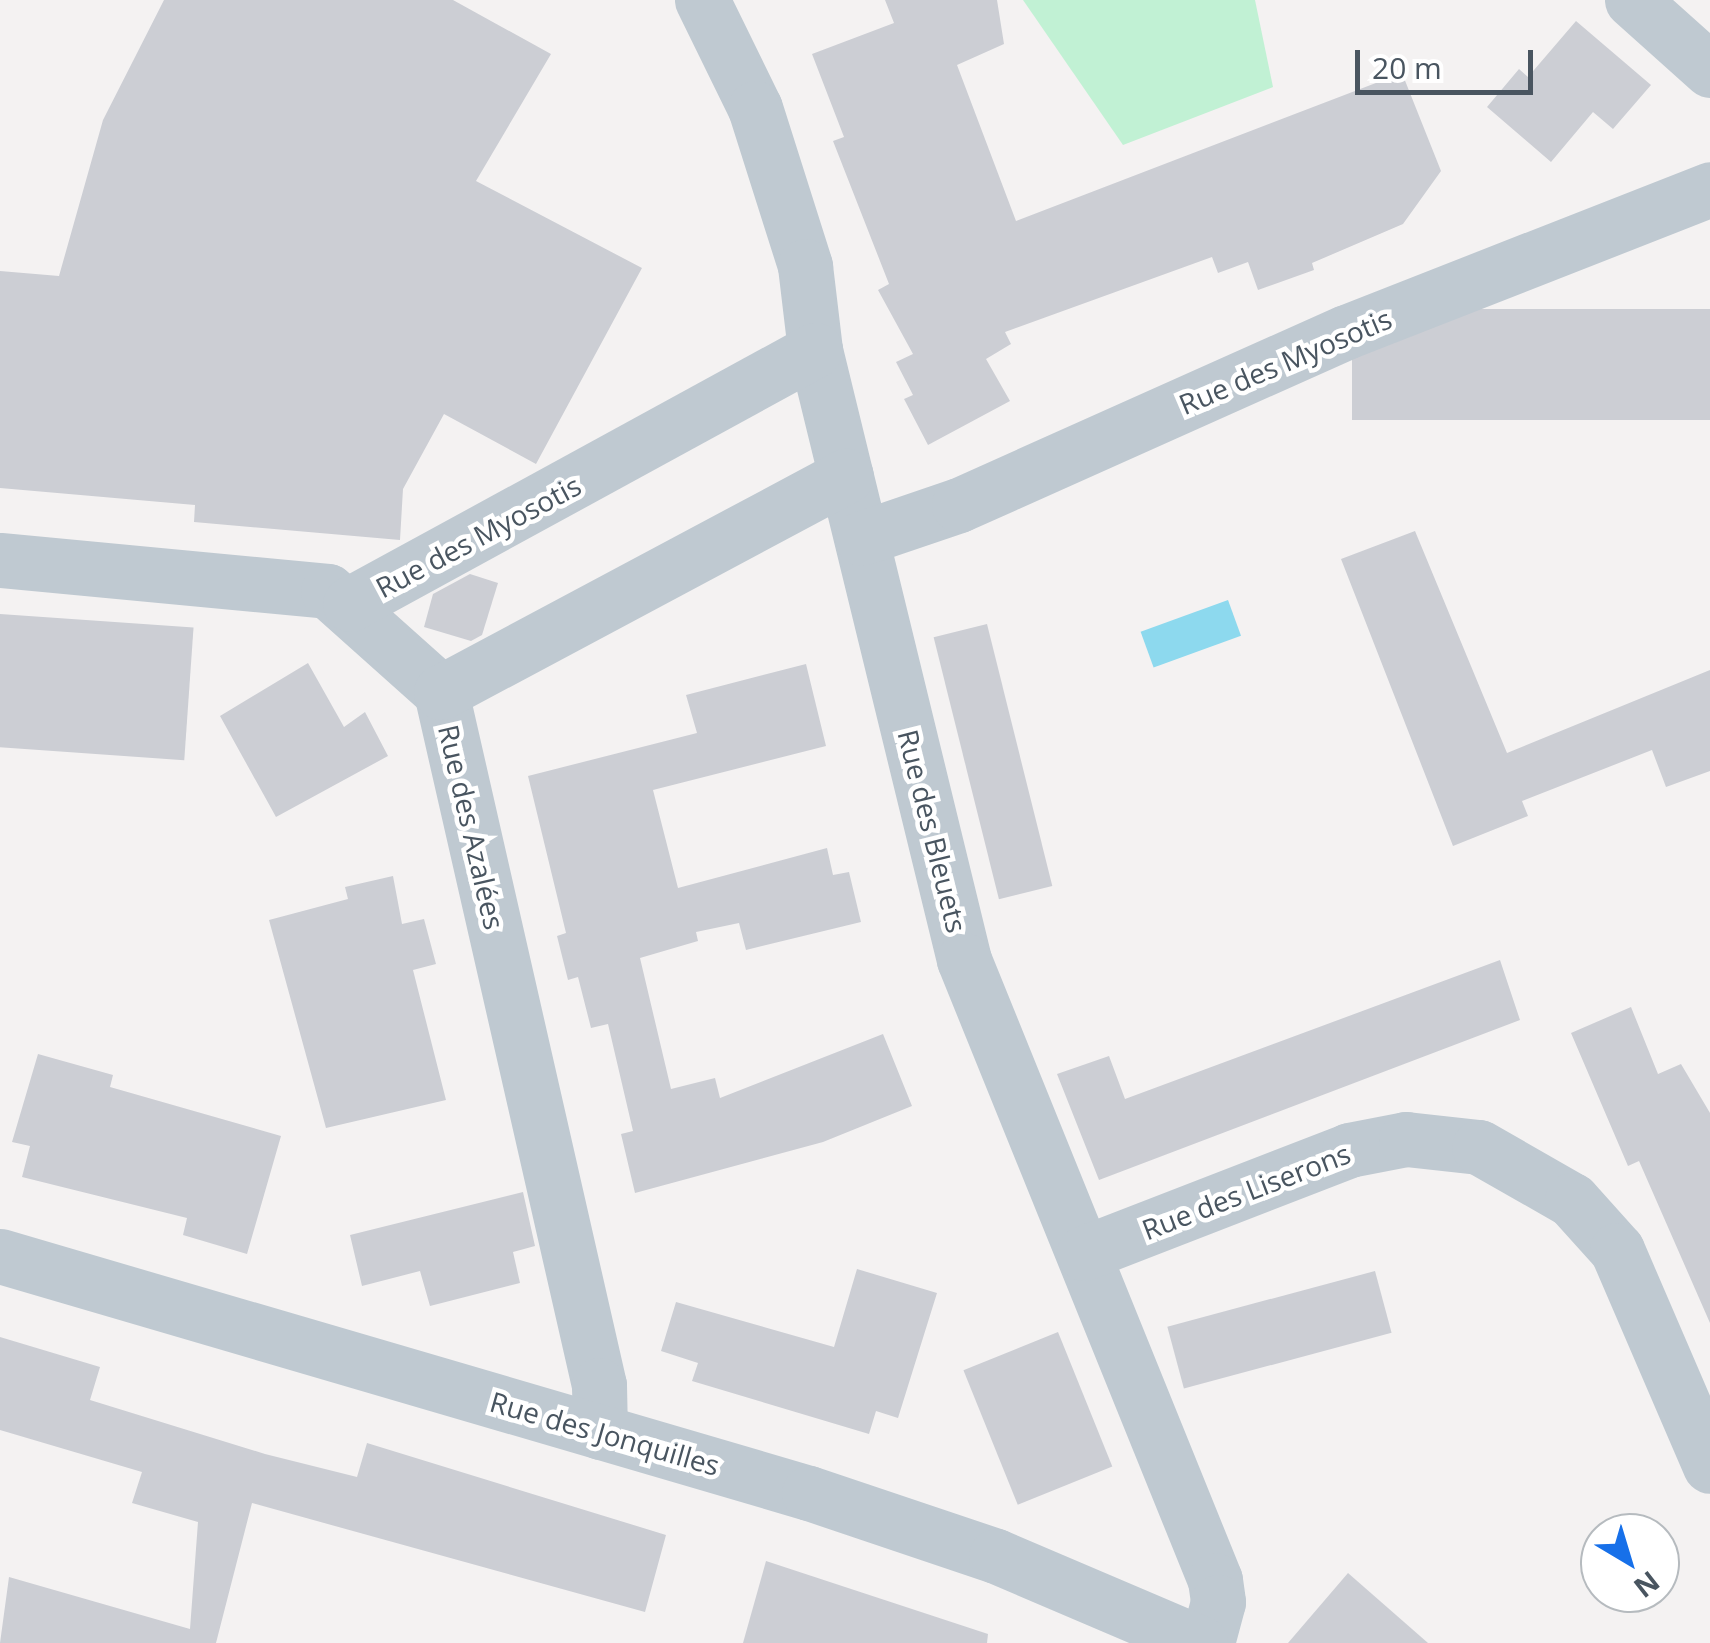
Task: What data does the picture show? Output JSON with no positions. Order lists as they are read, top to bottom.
{
  "streets": {
    "street": [
      "Rue des Myosotis",
      "Rue des Azalées",
      "Rue des Bleuets",
      "Rue des Liserons",
      "Rue des Jonquilles"
    ]
  },
  "crossings": [
    ["Rue des Myosotis", "Rue des Azalées"],
    ["Rue des Myosotis", "Rue des Bleuets"],
    ["Rue des Azalées", "Rue des Jonquilles"],
    ["Rue des Bleuets", "Rue des Liserons"],
    ["Rue des Bleuets", "Rue des Jonquilles"]
  ],
  "scale_bar": "20 m",
  "north": "bottom right"
}
